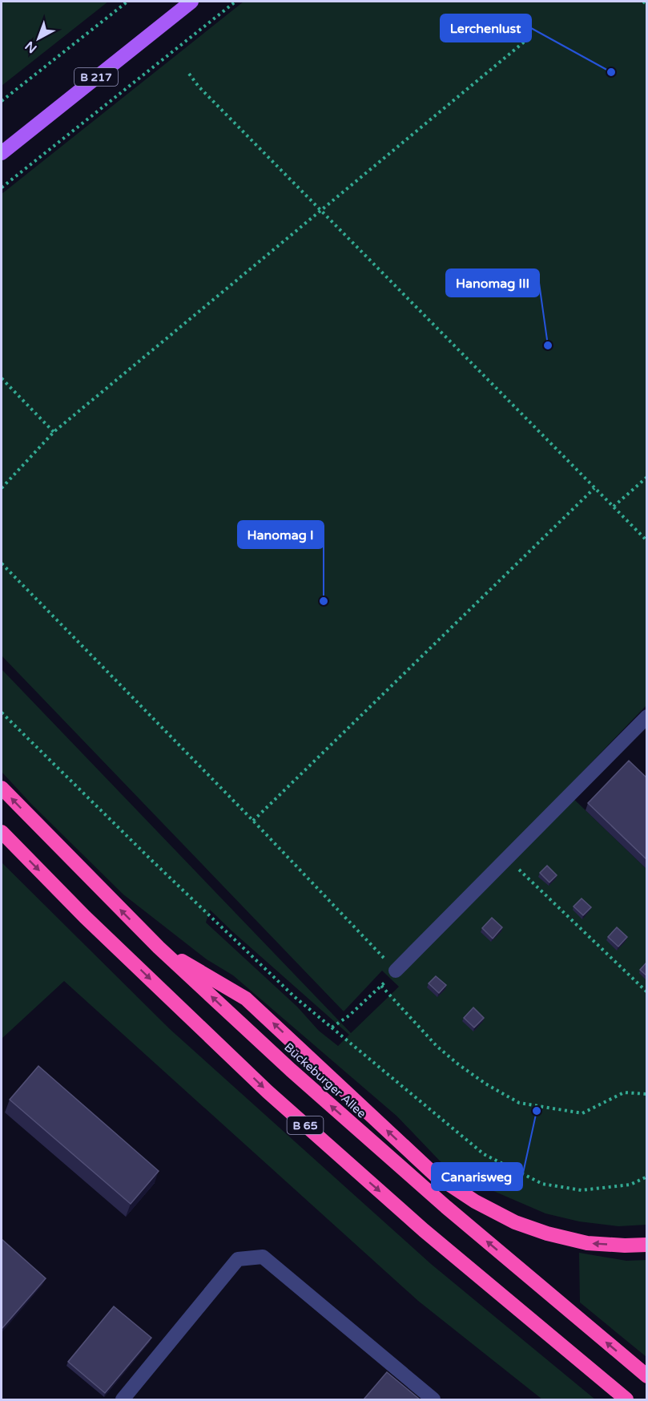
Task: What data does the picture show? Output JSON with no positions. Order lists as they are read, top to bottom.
{
  "streets": {
    "highway": ["Bückeburger Allee", "B 65"],
    "main road": ["B 217"]
  },
  "places": [
    "Lerchenlust",
    "Hanomag III",
    "Hanomag I",
    "Canarisweg"
  ],
  "north": "bottom left"
}
